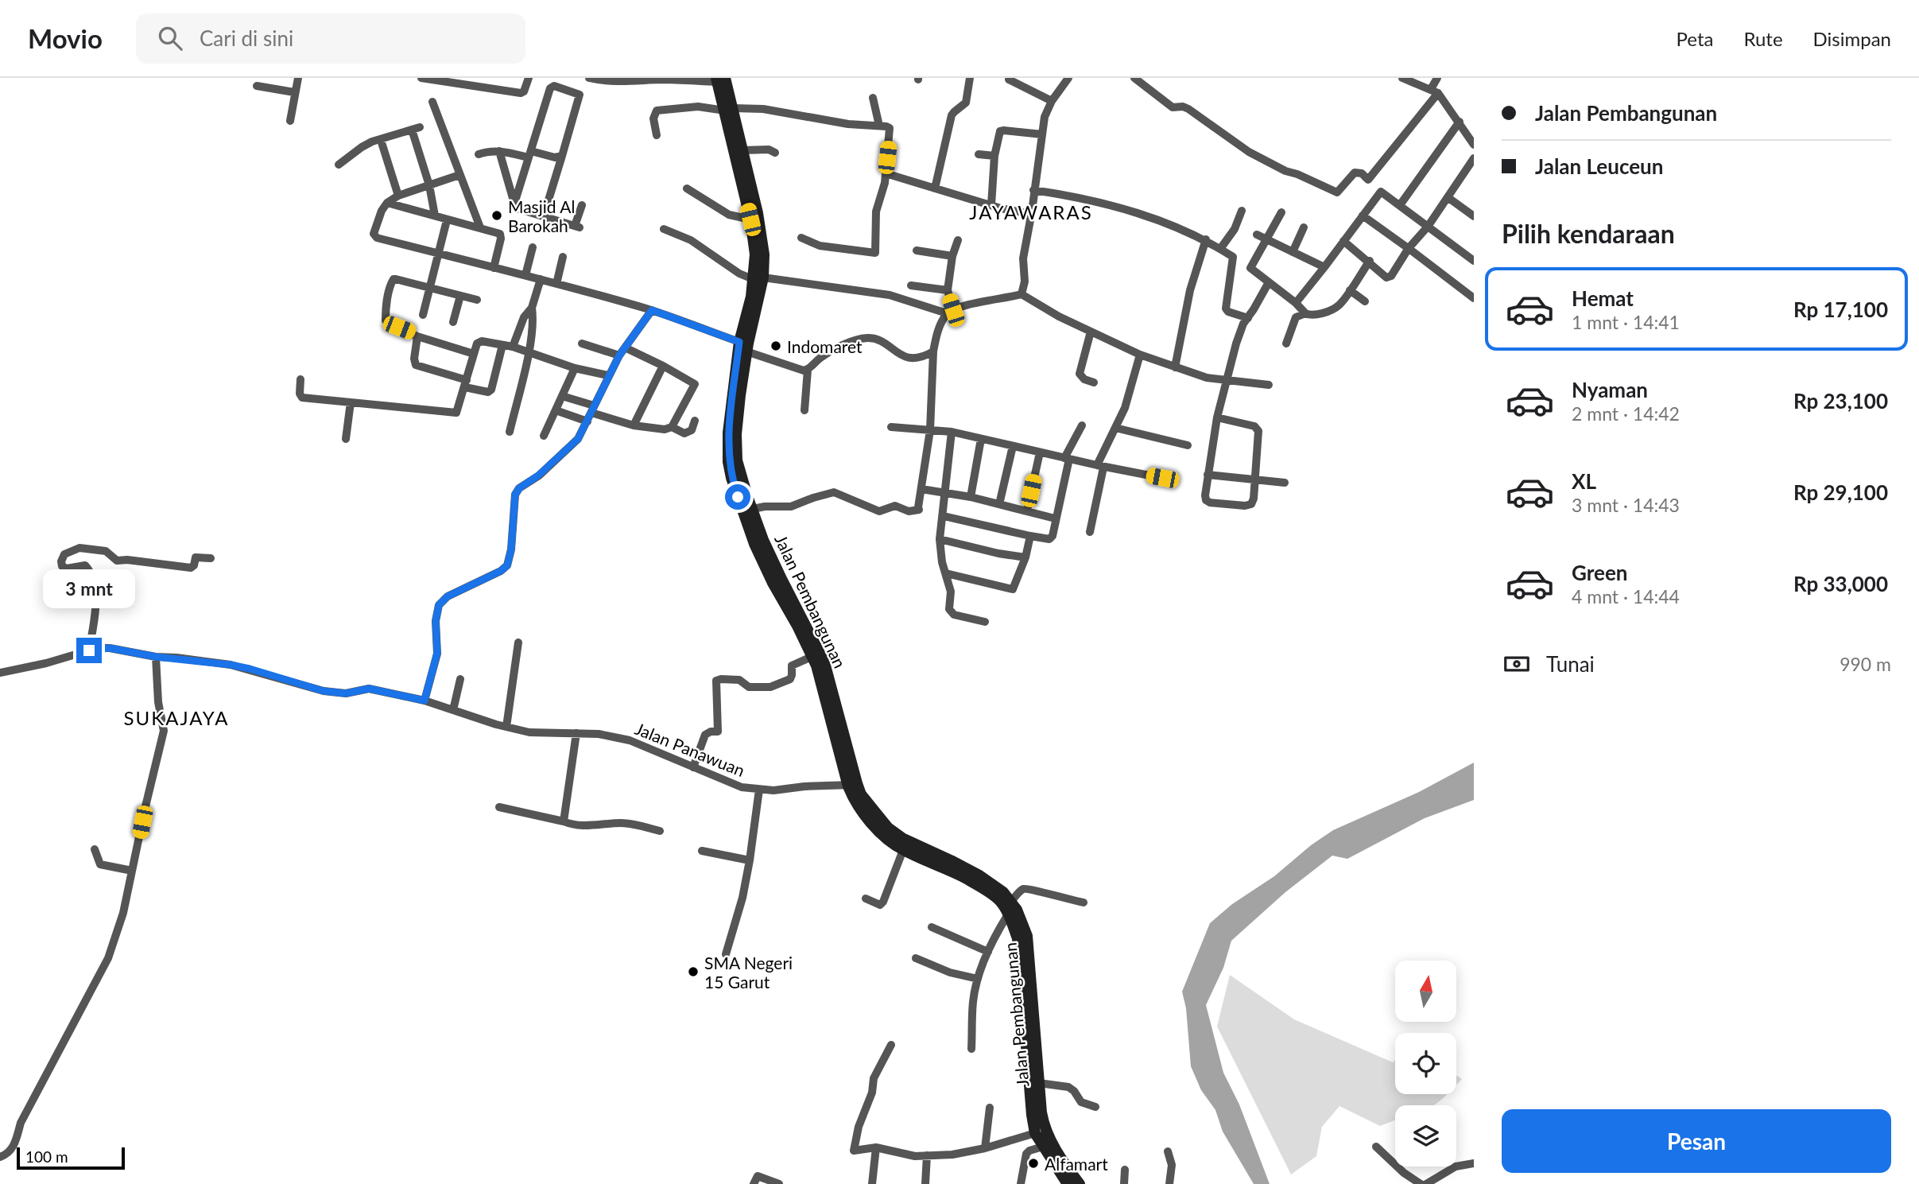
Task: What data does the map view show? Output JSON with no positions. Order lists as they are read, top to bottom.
{
  "streets": {
    "main road": ["Jalan Pembangunan"],
    "street": ["Jalan Panawuan"]
  },
  "crossings": [
    ["Jalan Pembangunan", "Jalan Panawuan"]
  ],
  "districts": ["JAYAWARAS", "SUKAJAYA"],
  "places": [
    "Masjid Al Barokah",
    "Indomaret",
    "SMA Negeri 15 Garut",
    "Alfamart"
  ],
  "scale_bar": "100 m",
  "north": "top",
  "page": {
    "header": "Movio",
    "search": "Cari di sini",
    "nav": ["Peta", "Rute", "Disimpan"],
    "banner": ["Jalan Pembangunan", "Jalan Leuceun"],
    "heading": "Pilih kendaraan",
    "list": [
      {
        "name": "Hemat",
        "note": "1 mnt · 14:41",
        "value": "Rp 17,100"
      },
      {
        "name": "Nyaman",
        "note": "2 mnt · 14:42",
        "value": "Rp 23,100"
      },
      {
        "name": "XL",
        "note": "3 mnt · 14:43",
        "value": "Rp 29,100"
      },
      {
        "name": "Green",
        "note": "4 mnt · 14:44",
        "value": "Rp 33,000"
      }
    ],
    "bubble": "3 mnt",
    "pay": ["Tunai", "990 m"],
    "buttons": "Pesan",
    "scale": "100 m"
  }
}
